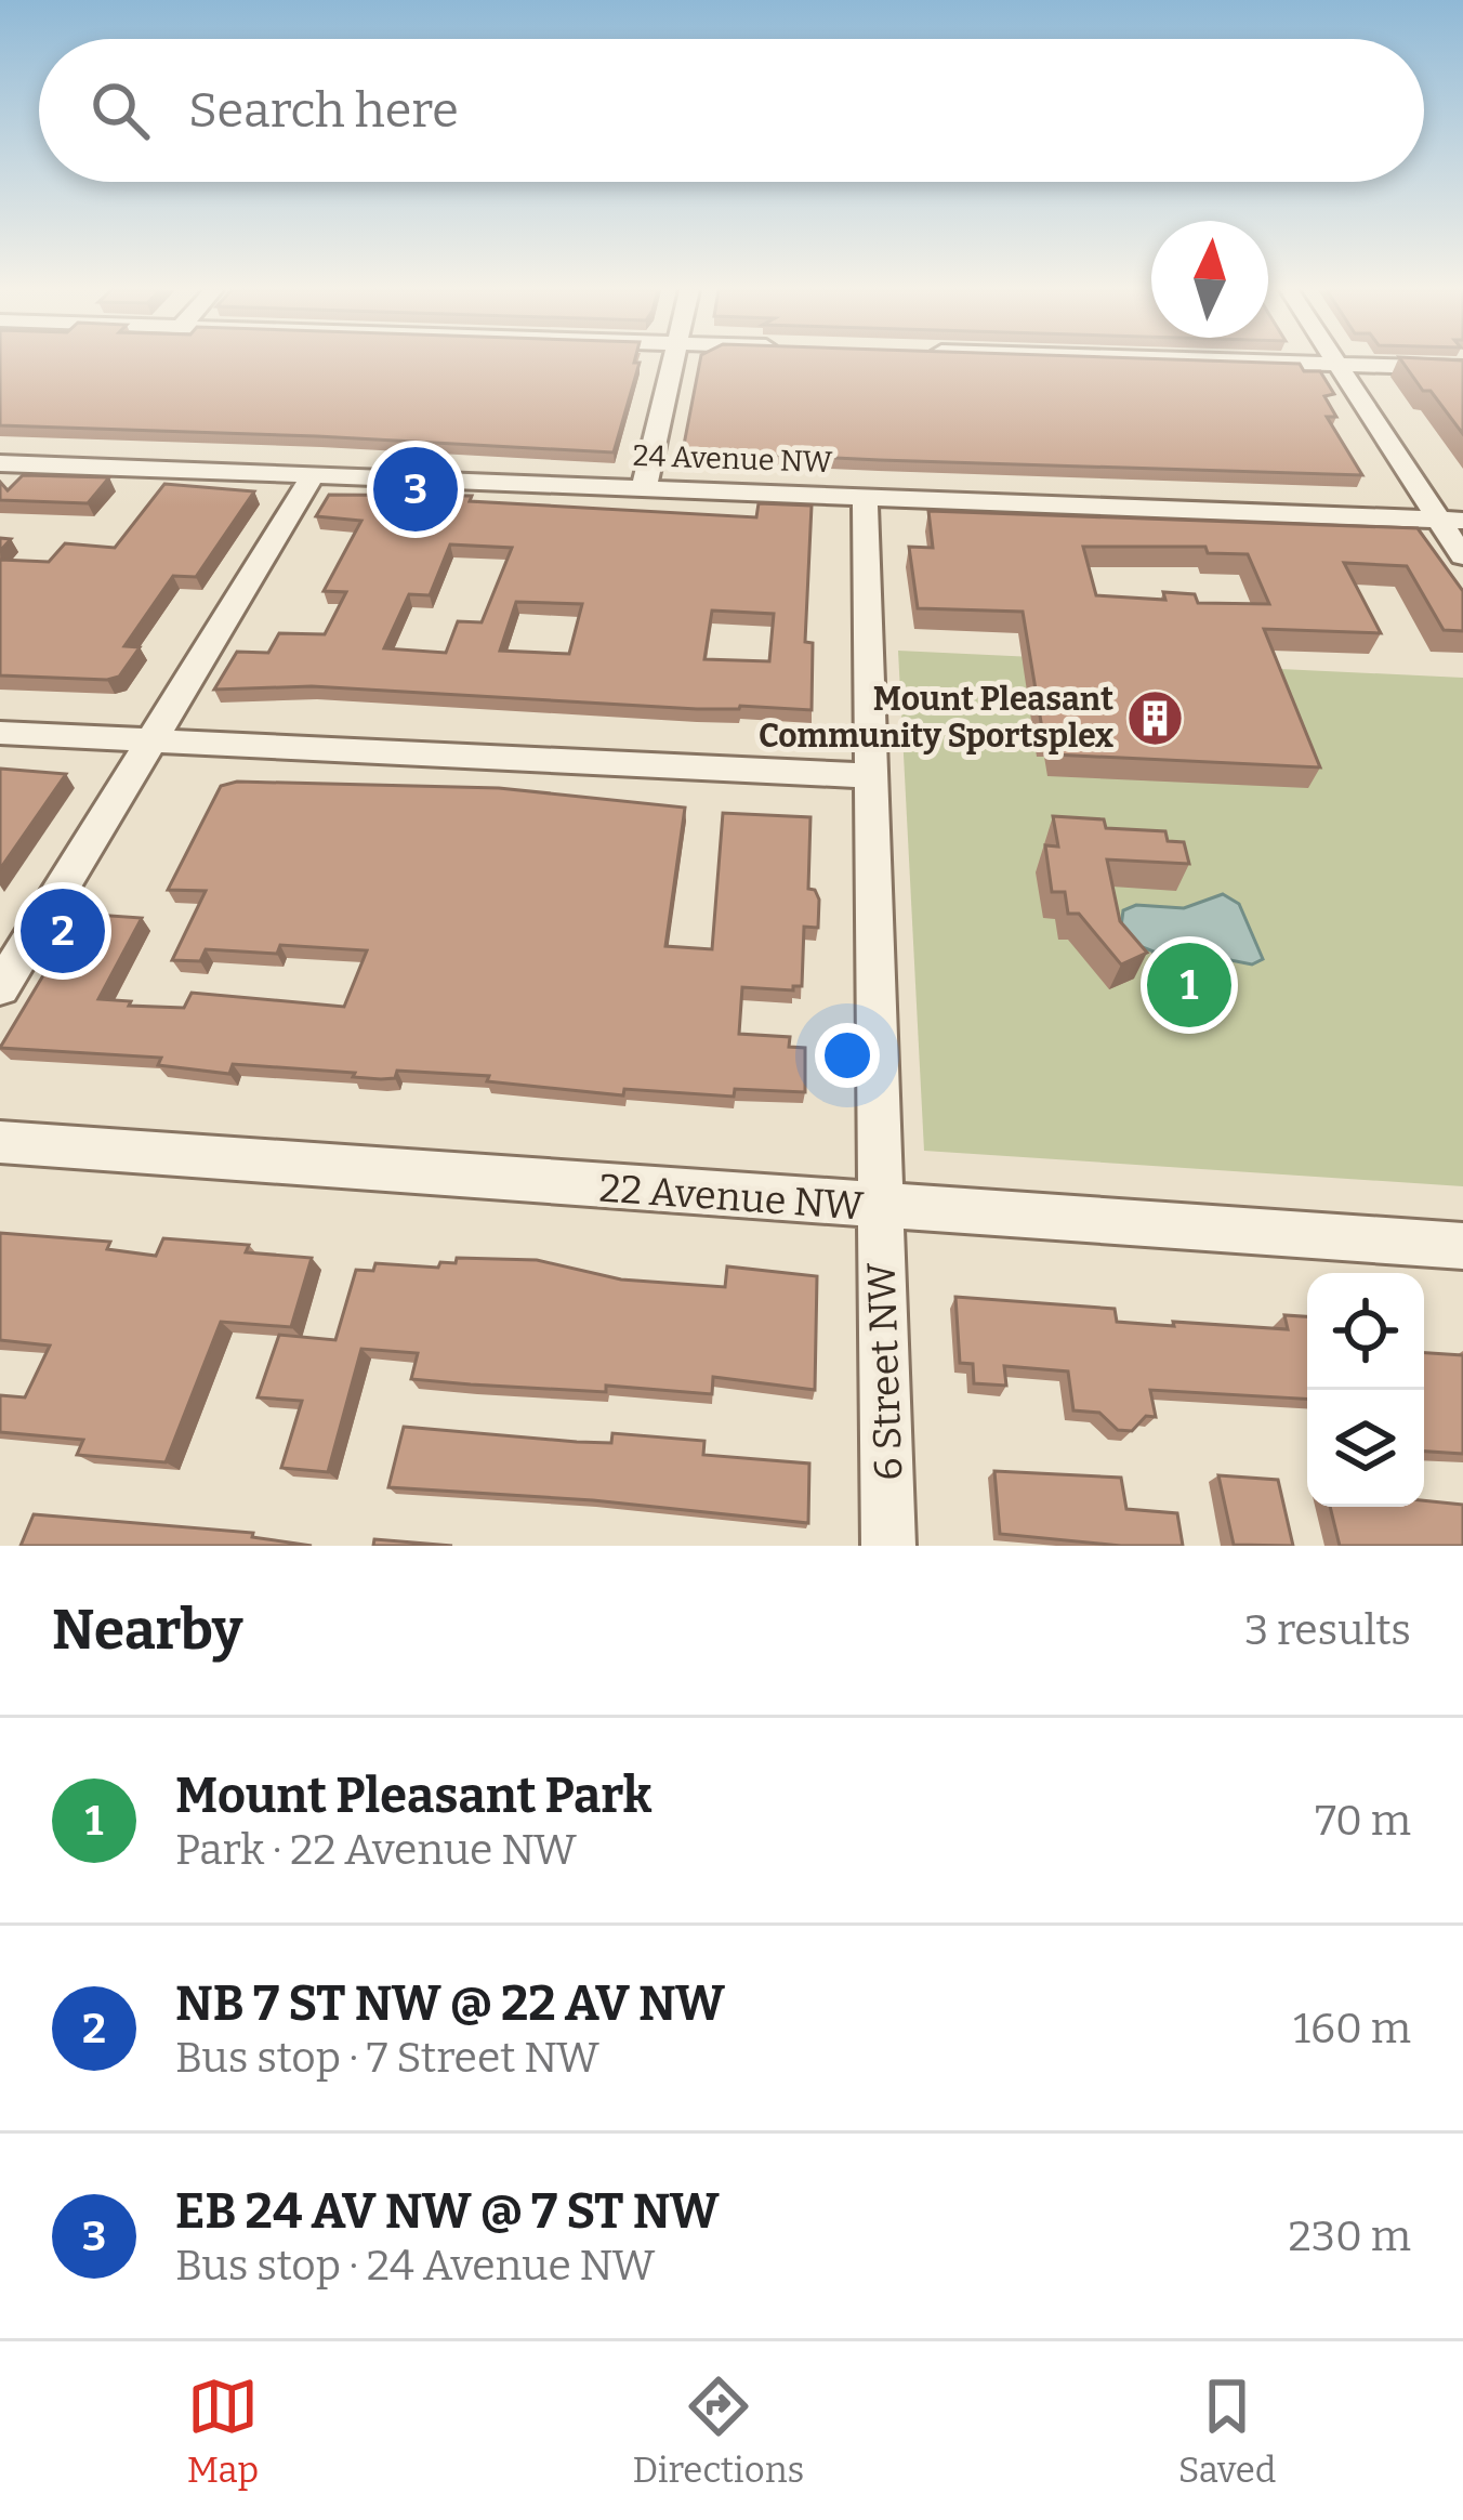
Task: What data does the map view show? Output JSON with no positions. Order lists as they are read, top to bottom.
{
  "streets": {
    "street": ["24 Avenue NW", "22 Avenue NW", "6 Street NW"]
  },
  "crossings": [
    ["24 Avenue NW", "6 Street NW"],
    ["22 Avenue NW", "6 Street NW"]
  ],
  "places": {
    "building": ["Mount Pleasant Community Sportsplex"]
  },
  "north": "top",
  "page": {
    "search": "Search here",
    "pins": ["3", "2", "1"],
    "heading": ["Nearby", "3 results"],
    "list": [
      {
        "mark": "1",
        "name": "Mount Pleasant Park",
        "note": "Park · 22 Avenue NW",
        "value": "70 m"
      },
      {
        "mark": "2",
        "name": "NB 7 ST NW @ 22 AV NW",
        "note": "Bus stop · 7 Street NW",
        "value": "160 m"
      },
      {
        "mark": "3",
        "name": "EB 24 AV NW @ 7 ST NW",
        "note": "Bus stop · 24 Avenue NW",
        "value": "230 m"
      }
    ],
    "nav": ["Map", "Directions", "Saved"]
  }
}
